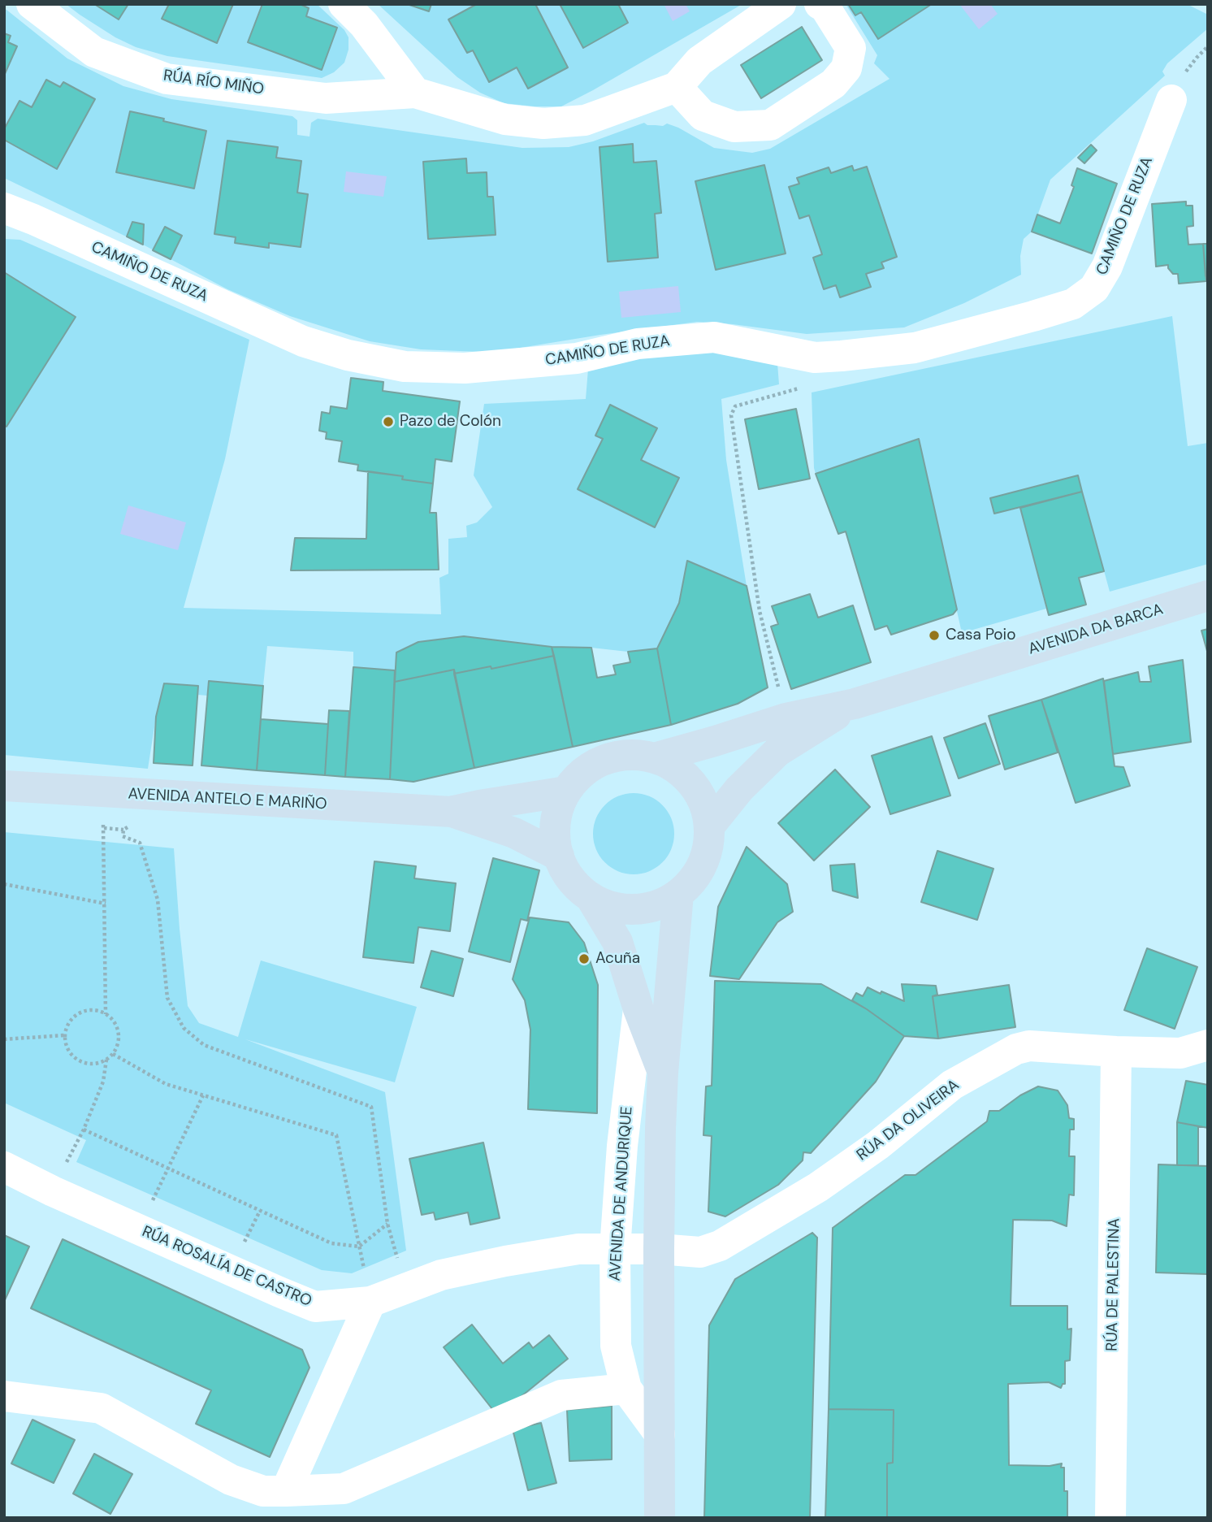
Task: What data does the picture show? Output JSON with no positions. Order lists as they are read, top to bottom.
{
  "streets": {
    "main road": ["AVENIDA DA BARCA", "AVENIDA ANTELO E MARIÑO"],
    "street": [
      "RÚA RÍO MIÑO",
      "CAMIÑO DE RUZA",
      "RÚA DA OLIVEIRA",
      "AVENIDA DE ANDURIQUE",
      "RÚA ROSALÍA DE CASTRO",
      "RÚA DE PALESTINA"
    ]
  },
  "crossings": [
    ["RÚA DA OLIVEIRA", "RÚA ROSALÍA DE CASTRO"],
    ["RÚA DA OLIVEIRA", "RÚA DE PALESTINA"],
    ["AVENIDA DE ANDURIQUE", "RÚA ROSALÍA DE CASTRO"]
  ],
  "places": ["Pazo de Colón", "Casa Poio", "Acuña"]
}
